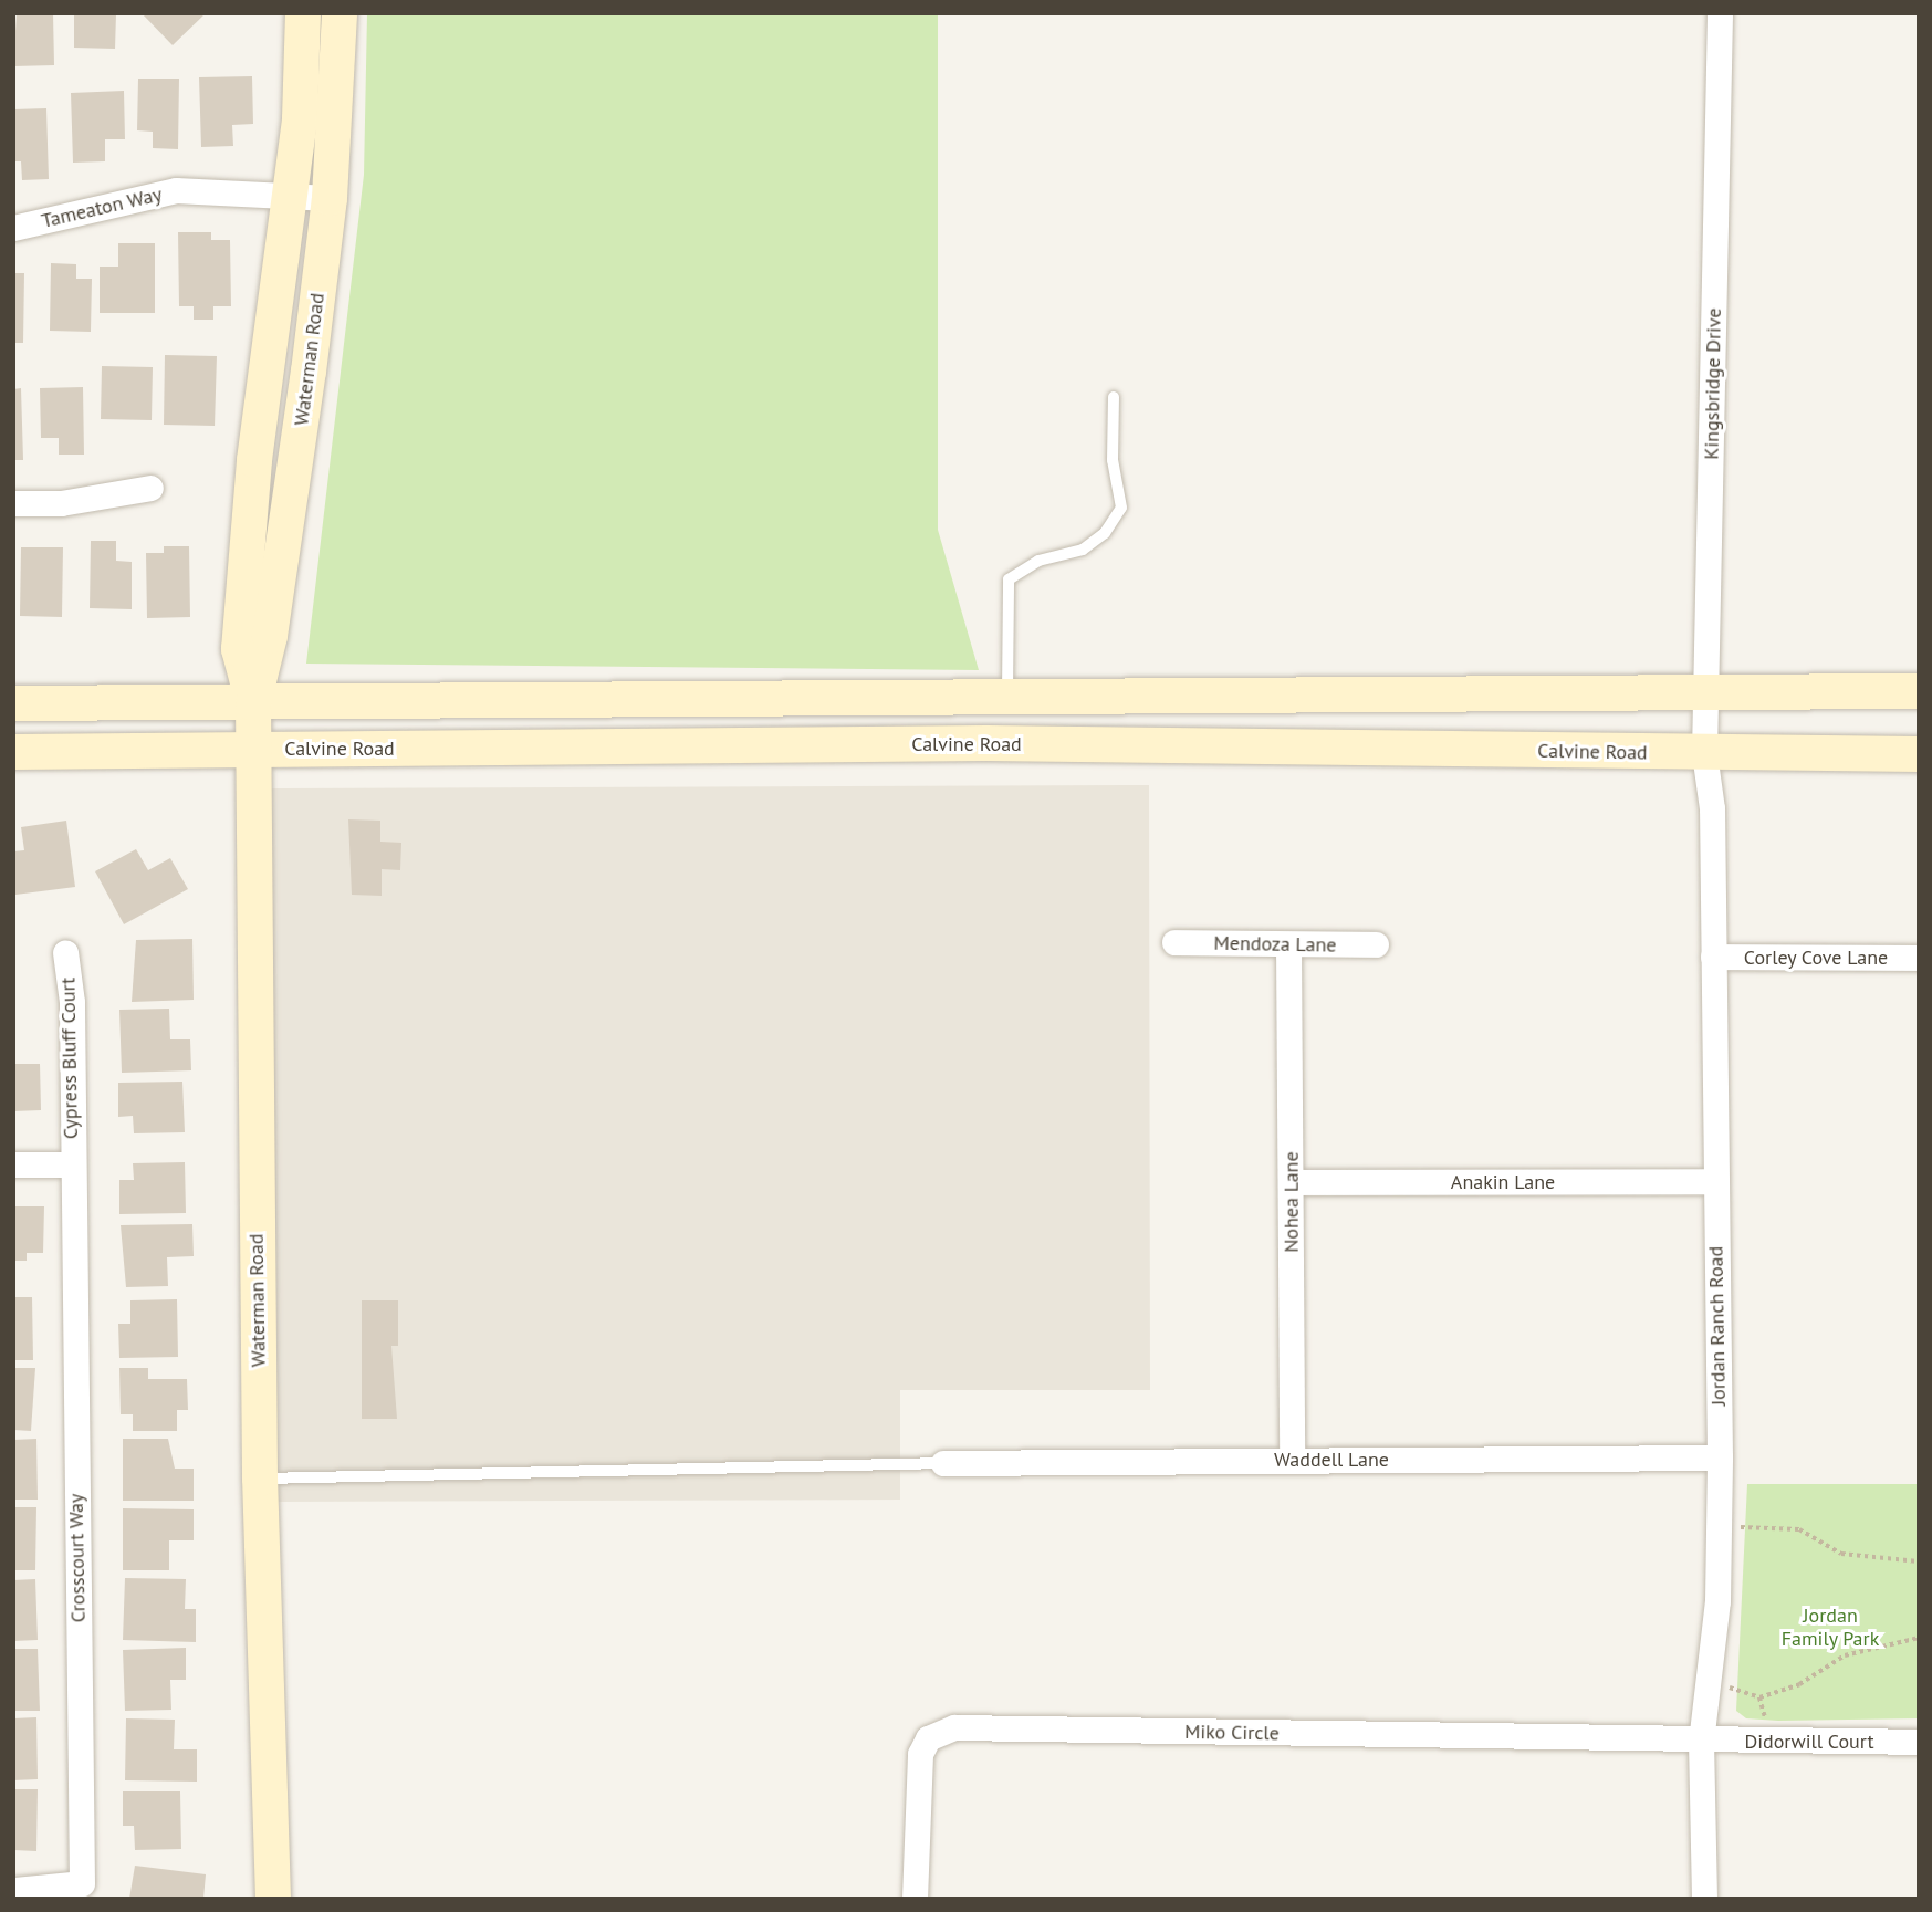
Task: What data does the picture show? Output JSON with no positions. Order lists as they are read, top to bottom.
{
  "streets": {
    "main road": ["Waterman Road", "Calvine Road"],
    "street": [
      "Tameaton Way",
      "Kingsbridge Drive",
      "Mendoza Lane",
      "Corley Cove Lane",
      "Cypress Bluff Court",
      "Anakin Lane",
      "Nohea Lane",
      "Jordan Ranch Road",
      "Waddell Lane",
      "Crosscourt Way",
      "Miko Circle",
      "Didorwill Court"
    ]
  },
  "crossings": [
    ["Tameaton Way", "Waterman Road"],
    ["Waterman Road", "Calvine Road"],
    ["Kingsbridge Drive", "Calvine Road"],
    ["Kingsbridge Drive", "Jordan Ranch Road"],
    ["Calvine Road", "Jordan Ranch Road"],
    ["Mendoza Lane", "Nohea Lane"],
    ["Corley Cove Lane", "Jordan Ranch Road"],
    ["Cypress Bluff Court", "Crosscourt Way"],
    ["Anakin Lane", "Nohea Lane"],
    ["Anakin Lane", "Jordan Ranch Road"],
    ["Nohea Lane", "Waddell Lane"],
    ["Jordan Ranch Road", "Waddell Lane"],
    ["Jordan Ranch Road", "Miko Circle"],
    ["Jordan Ranch Road", "Didorwill Court"],
    ["Miko Circle", "Didorwill Court"]
  ],
  "parks": ["Jordan Family Park"]
}
